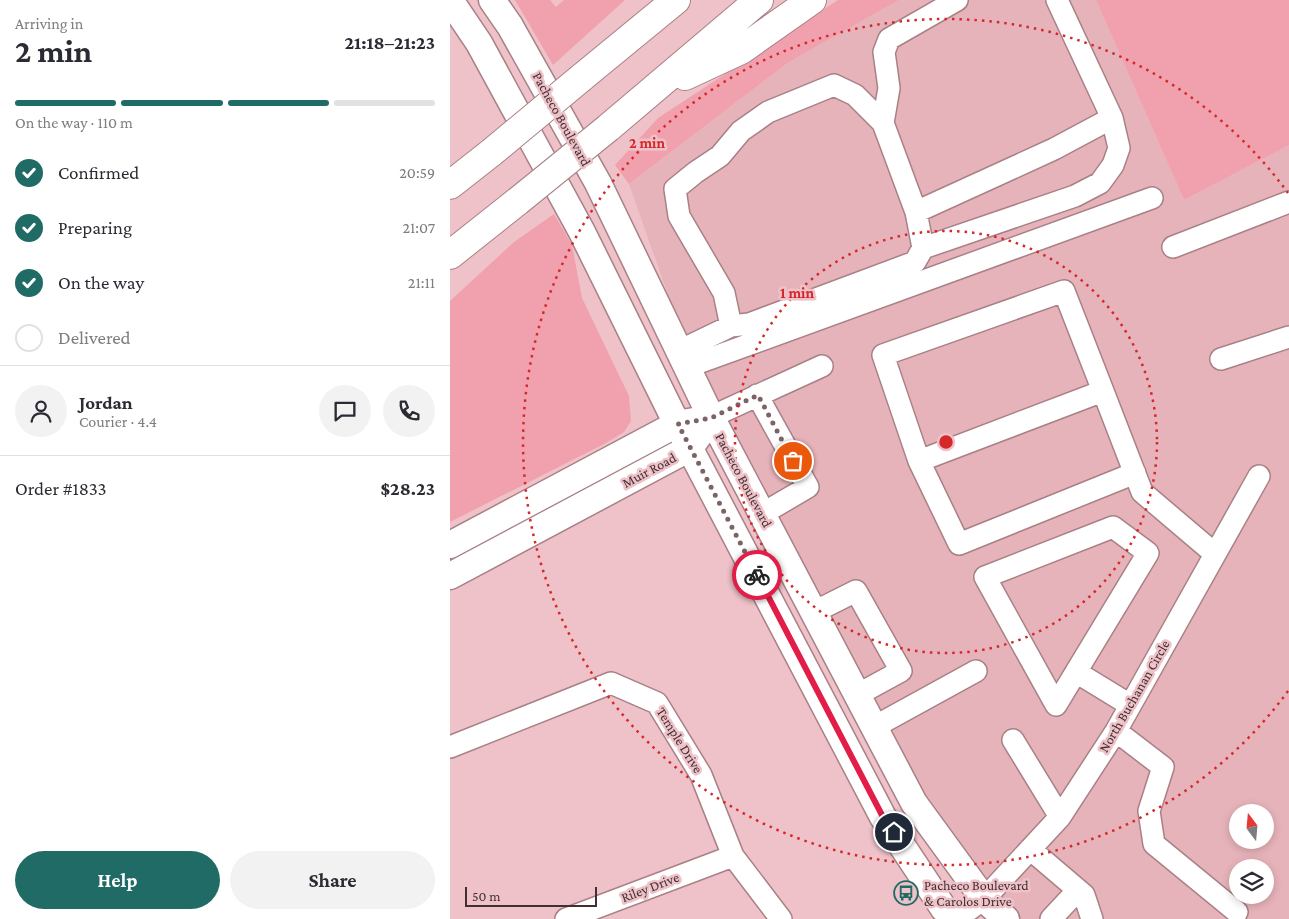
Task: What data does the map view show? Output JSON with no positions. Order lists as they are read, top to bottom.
{
  "streets": {
    "main road": ["Pacheco Boulevard", "Muir Road"],
    "street": ["North Buchanan Circle", "Temple Drive", "Riley Drive"]
  },
  "crossings": [
    ["Pacheco Boulevard", "Muir Road"],
    ["Pacheco Boulevard", "North Buchanan Circle"],
    ["Temple Drive", "Riley Drive"]
  ],
  "places": {
    "bus stop": ["Pacheco Boulevard & Carolos Drive"]
  },
  "scale_bar": "50 m",
  "north": "top",
  "page": {
    "heading": ["2 min", "Arriving in", "21:18–21:23"],
    "panel": [
      "Jordan",
      "Courier · 4.4",
      "Order #1833",
      "$28.23"
    ],
    "bar": "On the way · 110 m",
    "list": [
      ["Confirmed", "20:59"],
      ["Preparing", "21:07"],
      ["On the way", "21:11"],
      "Delivered"
    ],
    "buttons": ["Help", "Share"],
    "scale": "50 m"
  },
  "rings": ["2 min", "1 min"]
}
